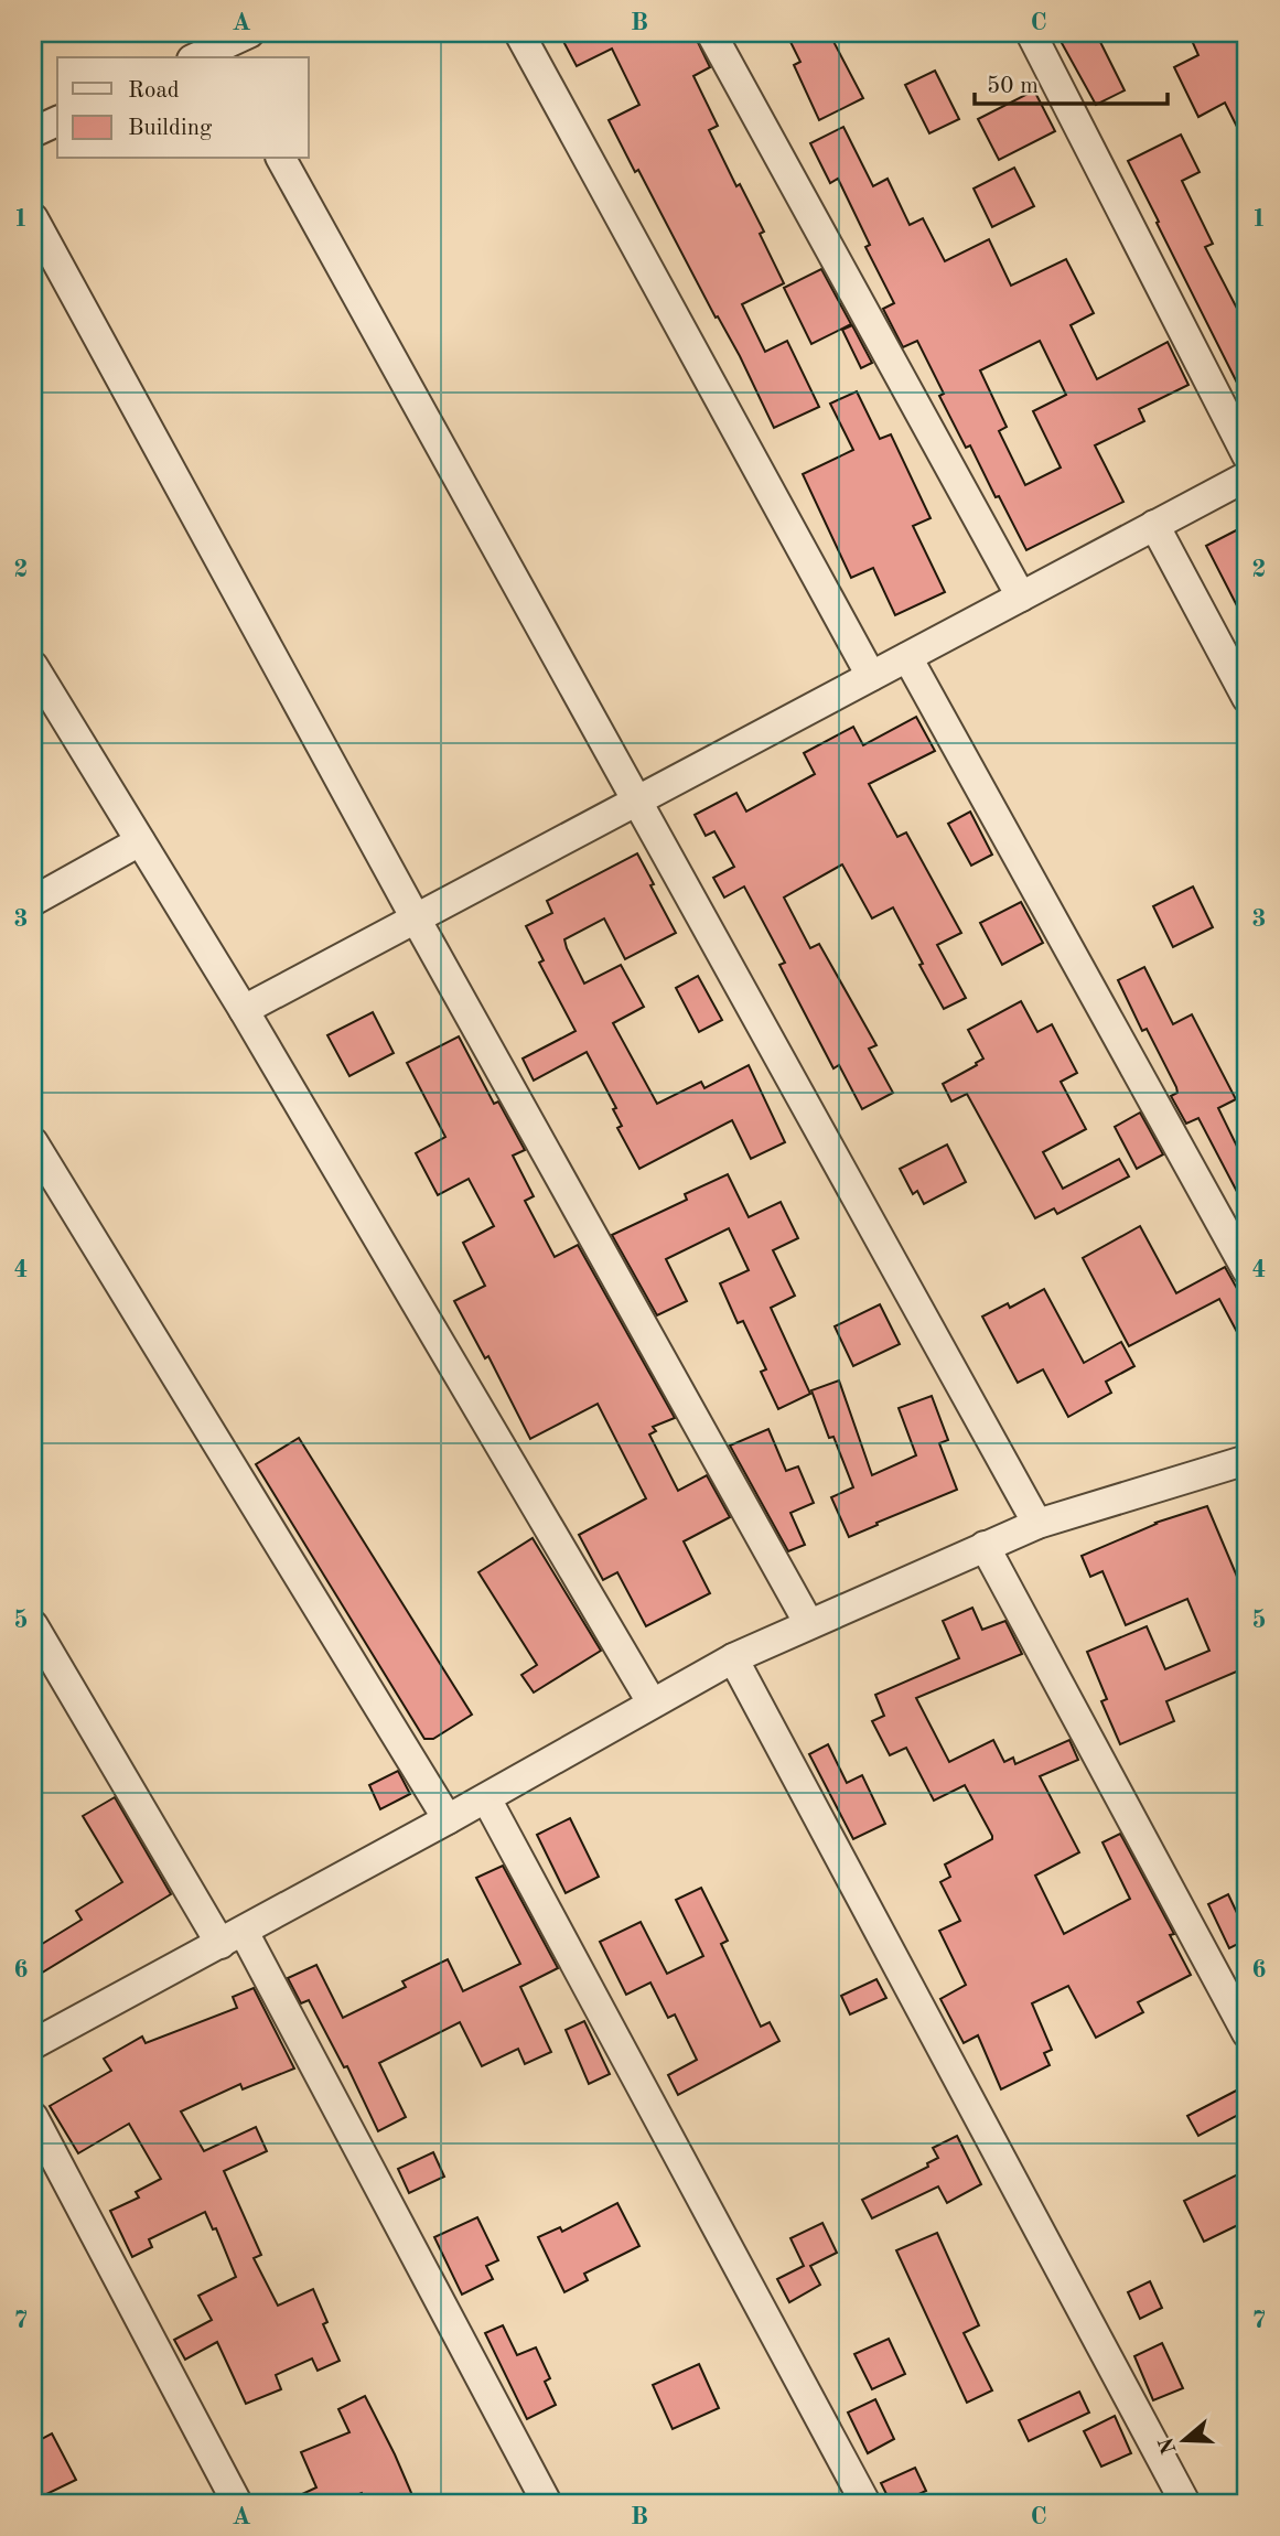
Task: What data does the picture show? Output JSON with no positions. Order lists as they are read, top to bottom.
{
  "legend": ["Road", "Building"],
  "scale_bar": "50 m",
  "north": "left",
  "grid": {
    "columns": ["A", "B", "C"],
    "rows": [
      "1",
      "2",
      "3",
      "4",
      "5",
      "6",
      "7"
    ]
  }
}
